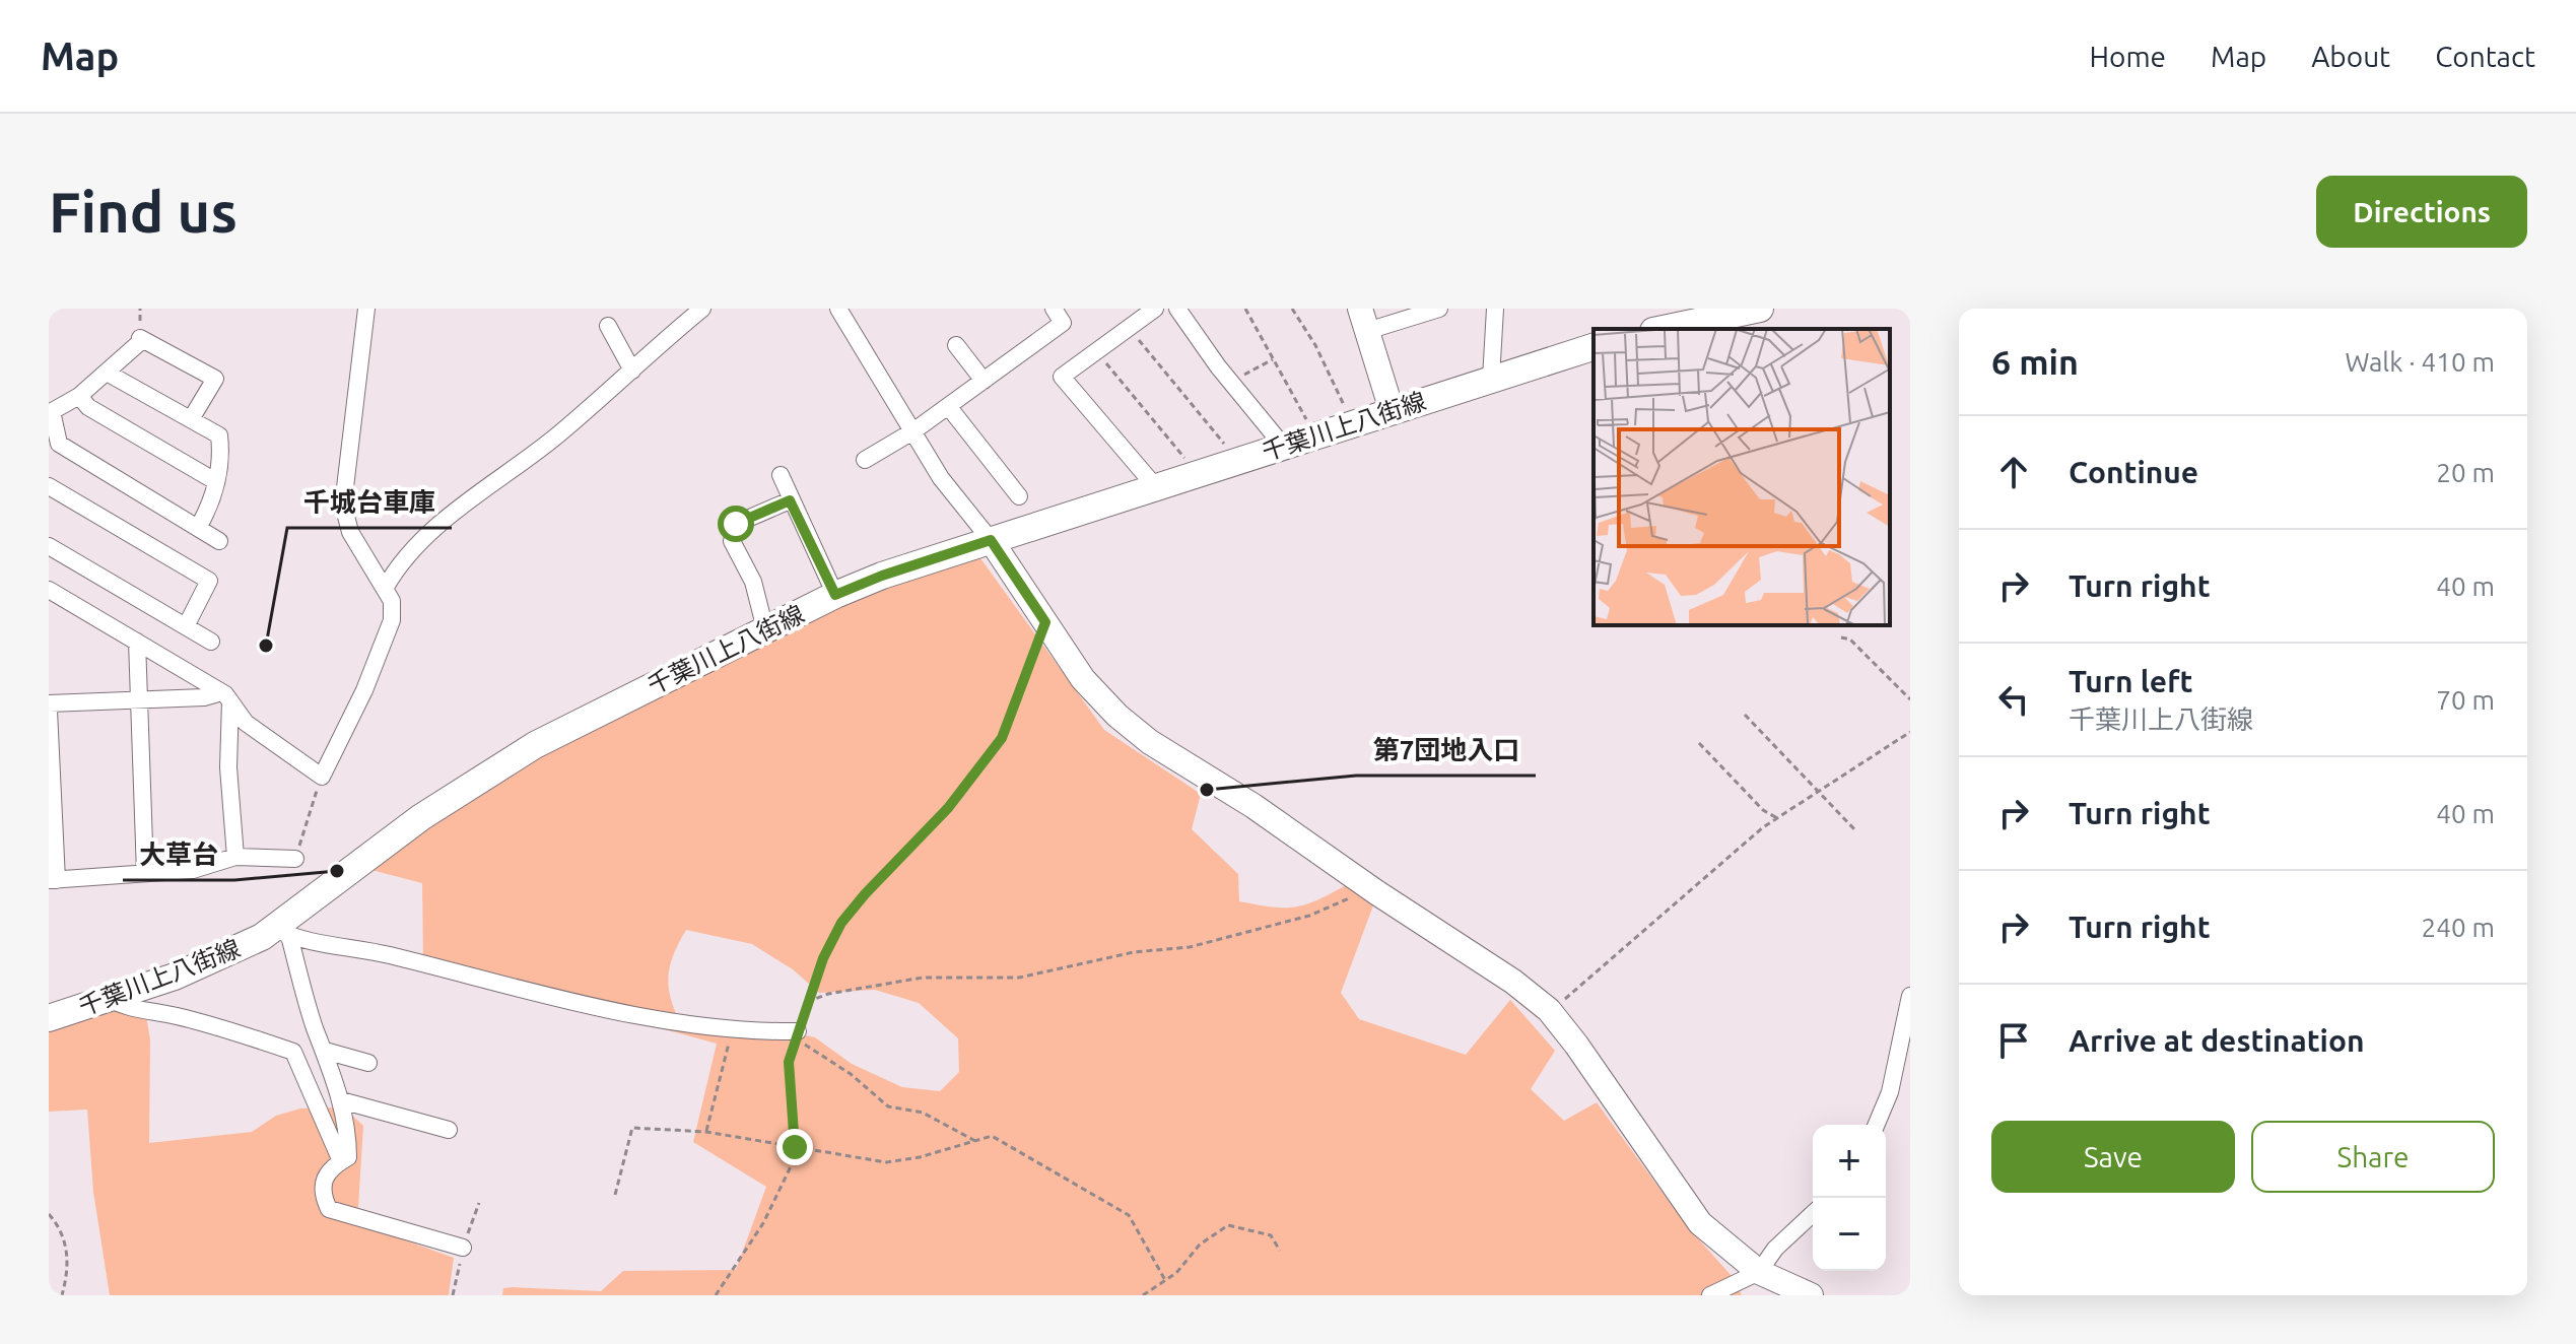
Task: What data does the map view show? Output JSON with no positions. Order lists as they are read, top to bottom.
{
  "streets": {
    "main road": ["千葉川上八街線"]
  },
  "places": ["千城台車庫", "第7団地入口", "大草台"],
  "page": {
    "header": "Map",
    "nav": [
      "Home",
      "Map",
      "About",
      "Contact"
    ],
    "buttons": [
      "Directions",
      ["Save", "Share"]
    ],
    "title": "Find us",
    "heading": ["6 min", "Walk · 410 m"],
    "list": [
      ["Continue", "20 m"],
      ["Turn right", "40 m"],
      ["Turn left", "千葉川上八街線", "70 m"],
      ["Turn right", "40 m"],
      ["Turn right", "240 m"],
      "Arrive at destination"
    ],
    "map_buttons": ["+", "−"]
  }
}
